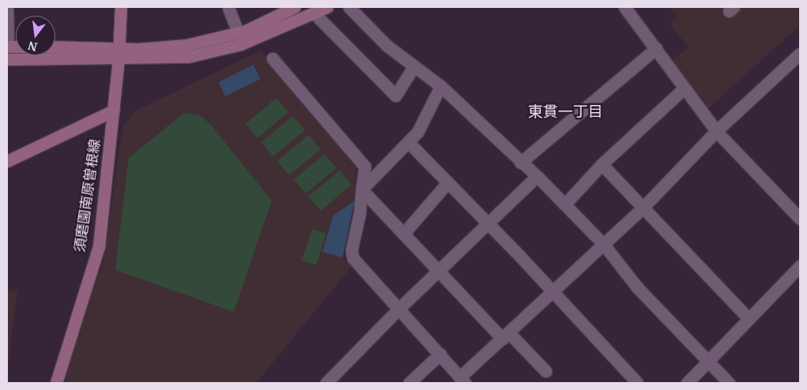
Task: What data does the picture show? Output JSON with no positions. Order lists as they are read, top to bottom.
{
  "streets": {
    "main road": ["須磨園南原曽根線"]
  },
  "districts": ["東貫一丁目"],
  "north": "bottom"
}
